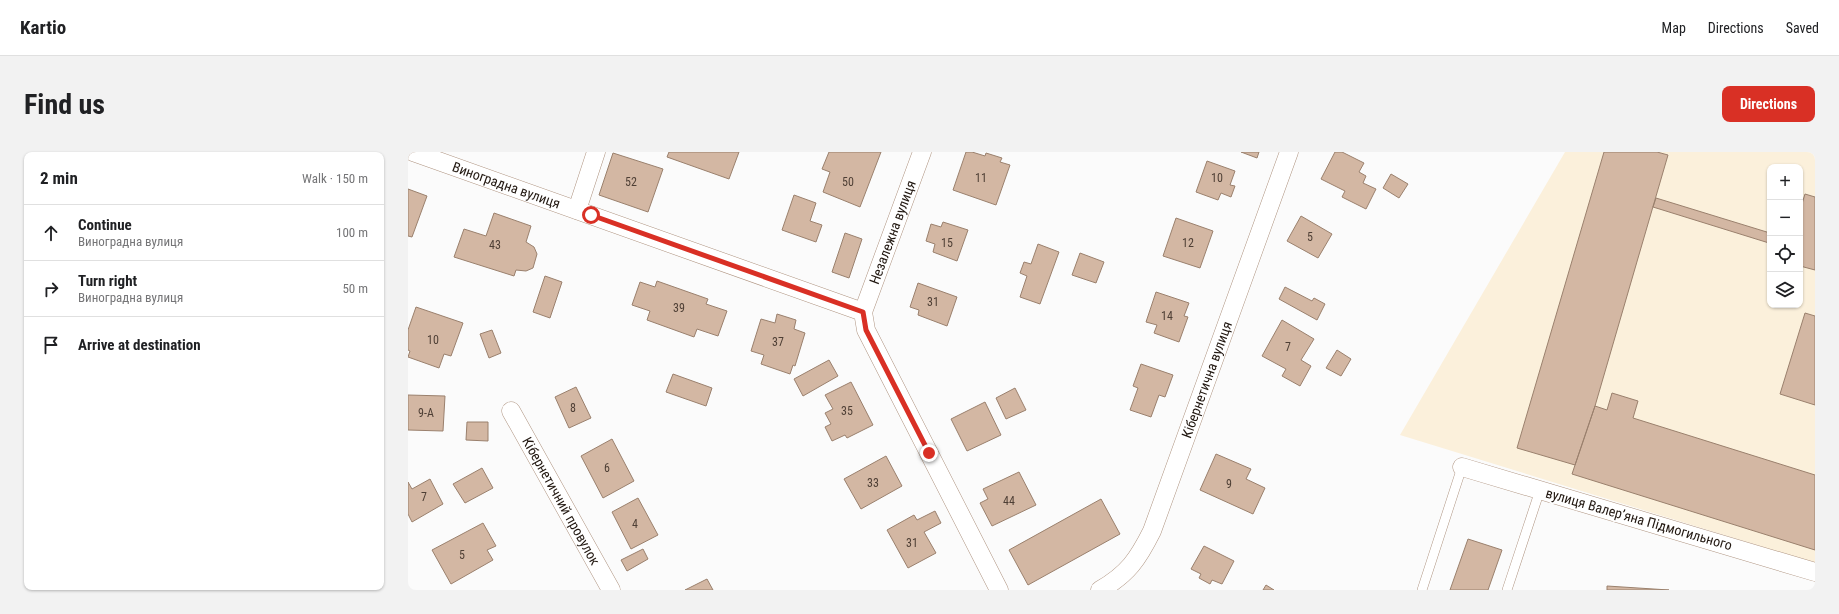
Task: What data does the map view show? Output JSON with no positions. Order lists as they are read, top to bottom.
{
  "streets": {
    "street": [
      "Виноградна вулиця",
      "Незалежна вулиця",
      "Кібернетична вулиця",
      "Кібернетичний провулок",
      "вулиця Валерʼяна Підмогильного"
    ]
  },
  "crossings": [
    ["Виноградна вулиця", "Незалежна вулиця"]
  ],
  "house_numbers": [
    "11",
    "10",
    "52",
    "50",
    "5",
    "15",
    "12",
    "43",
    "31",
    "39",
    "14",
    "10",
    "37",
    "7",
    "8",
    "35",
    "9-А",
    "6",
    "33",
    "9",
    "7",
    "44",
    "4",
    "31",
    "5"
  ],
  "page": {
    "header": "Kartio",
    "nav": ["Map", "Directions", "Saved"],
    "buttons": "Directions",
    "title": "Find us",
    "heading": ["2 min", "Walk · 150 m"],
    "map_buttons": ["+", "−"],
    "list": [
      ["Continue", "Виноградна вулиця", "100 m"],
      ["Turn right", "Виноградна вулиця", "50 m"],
      "Arrive at destination"
    ]
  }
}
